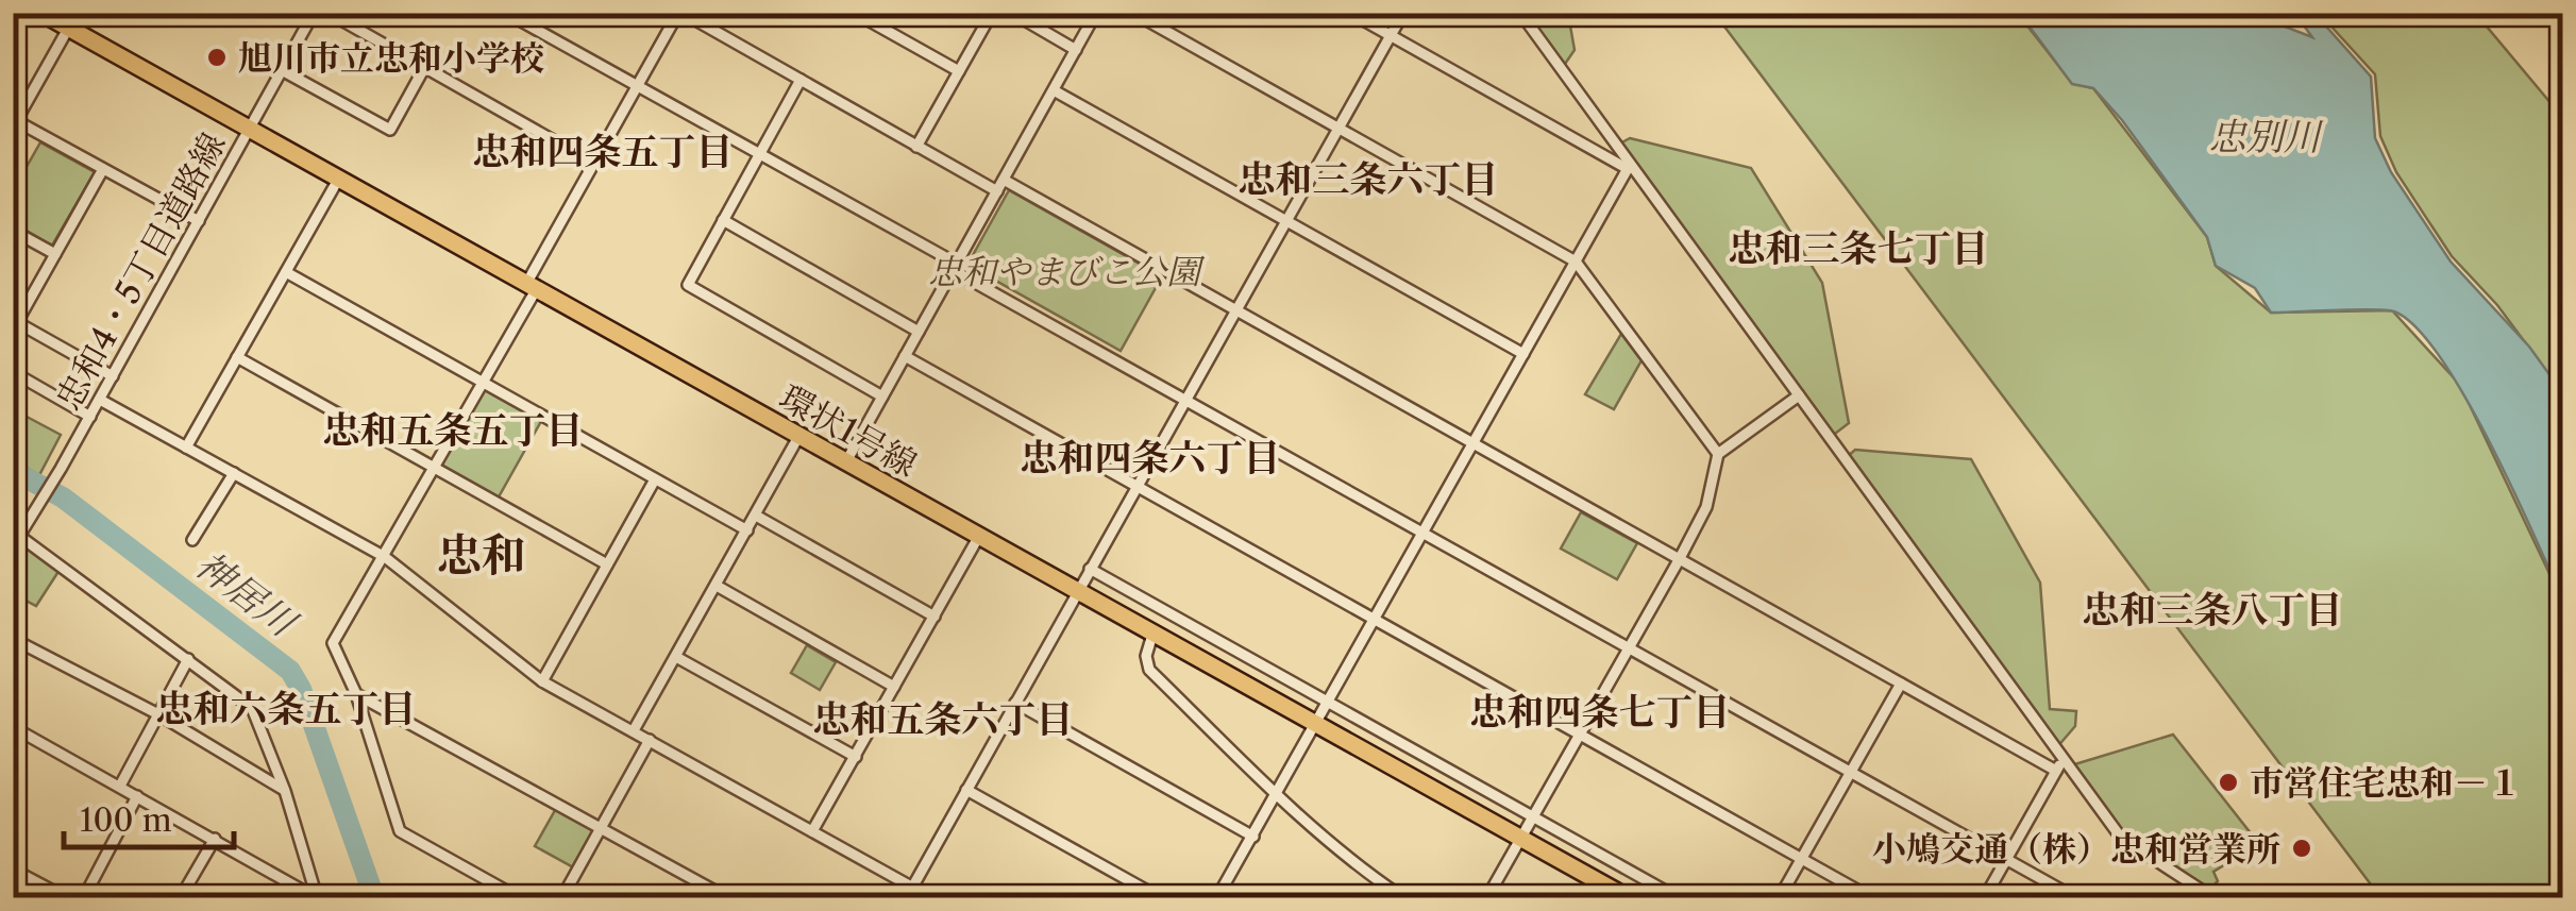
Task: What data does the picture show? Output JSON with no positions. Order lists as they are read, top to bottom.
{
  "streets": {
    "main road": ["環状1号線"],
    "street": ["忠和4・5丁目道路線"]
  },
  "crossings": [
    ["忠和4・5丁目道路線", "環状1号線"]
  ],
  "districts": [
    "忠和四条五丁目",
    "忠和三条六丁目",
    "忠和三条七丁目",
    "忠和五条五丁目",
    "忠和四条六丁目",
    "忠和",
    "忠和三条八丁目",
    "忠和六条五丁目",
    "忠和四条七丁目",
    "忠和五条六丁目"
  ],
  "water": ["忠別川", "神居川"],
  "parks": ["忠和やまびこ公園"],
  "places": ["旭川市立忠和小学校", "市営住宅忠和－１", "小鳩交通（株）忠和営業所"],
  "scale_bar": "100 m"
}
